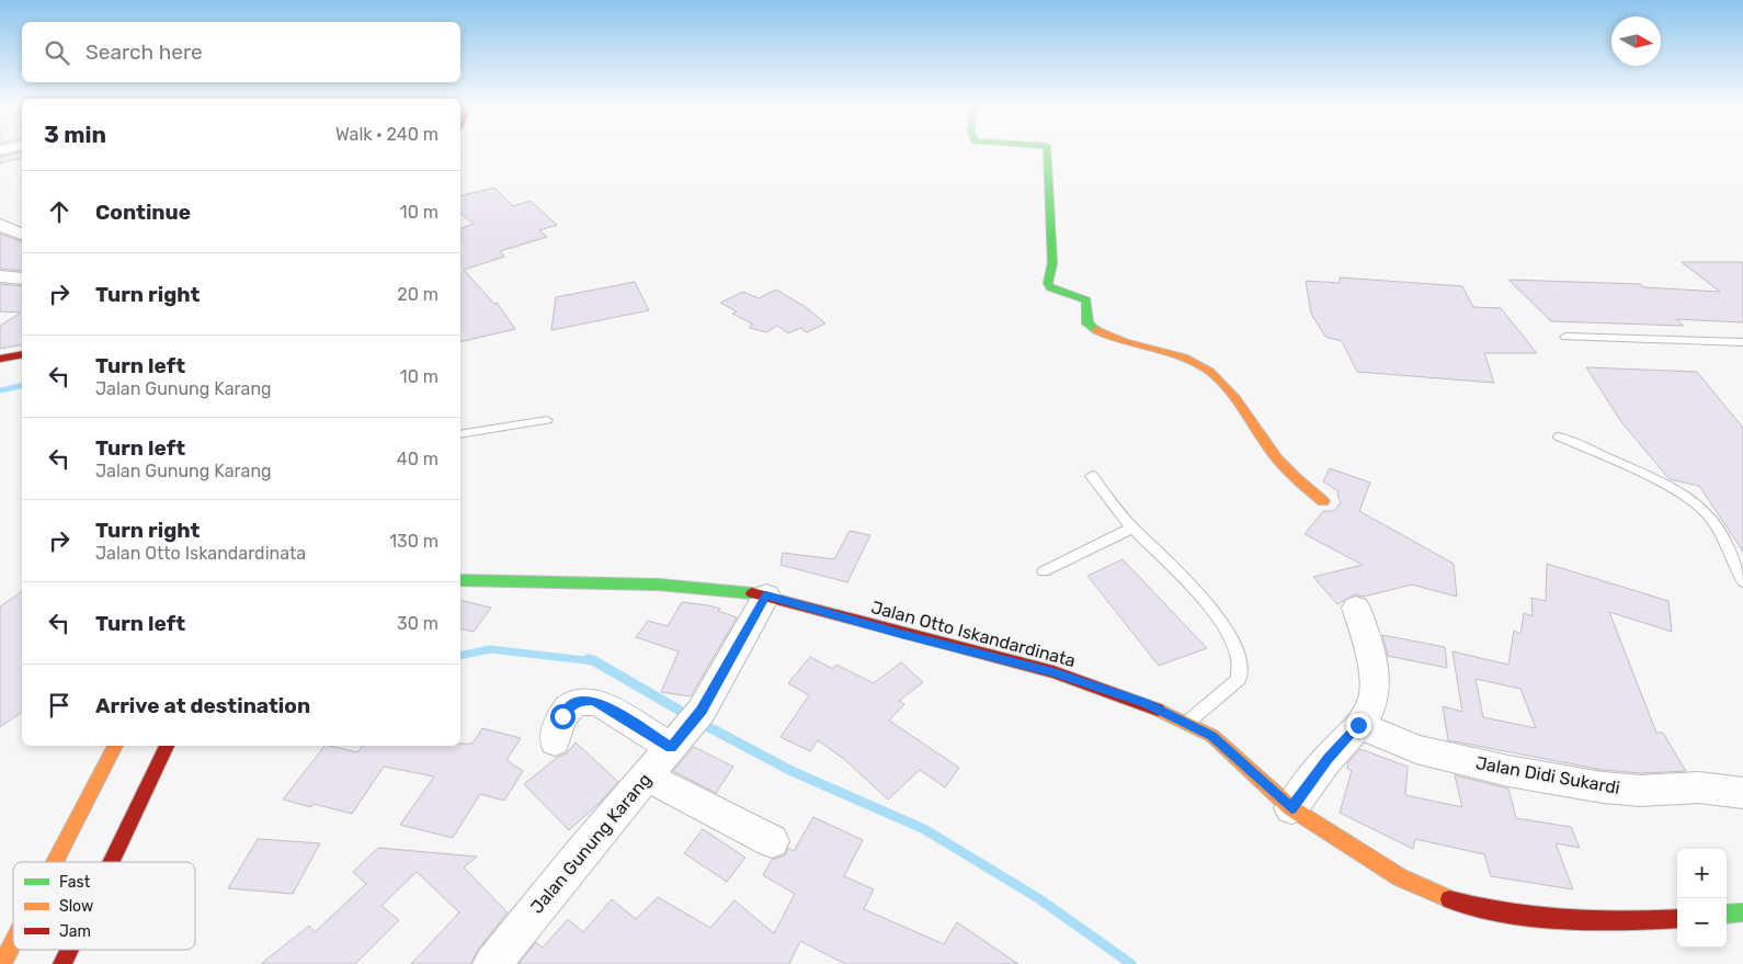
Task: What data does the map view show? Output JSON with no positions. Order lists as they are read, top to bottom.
{
  "streets": {
    "main road": ["Jalan Otto Iskandardinata"],
    "street": ["Jalan Didi Sukardi", "Jalan Gunung Karang"]
  },
  "crossings": [
    ["Jalan Otto Iskandardinata", "Jalan Gunung Karang"]
  ],
  "legend": ["Fast", "Slow", "Jam"],
  "north": "right",
  "page": {
    "search": "Search here",
    "heading": ["3 min", "Walk · 240 m"],
    "list": [
      ["Continue", "10 m"],
      ["Turn right", "20 m"],
      ["Turn left", "Jalan Gunung Karang", "10 m"],
      ["Turn left", "Jalan Gunung Karang", "40 m"],
      ["Turn right", "Jalan Otto Iskandardinata", "130 m"],
      ["Turn left", "30 m"],
      "Arrive at destination"
    ],
    "map_buttons": ["+", "−"]
  }
}
